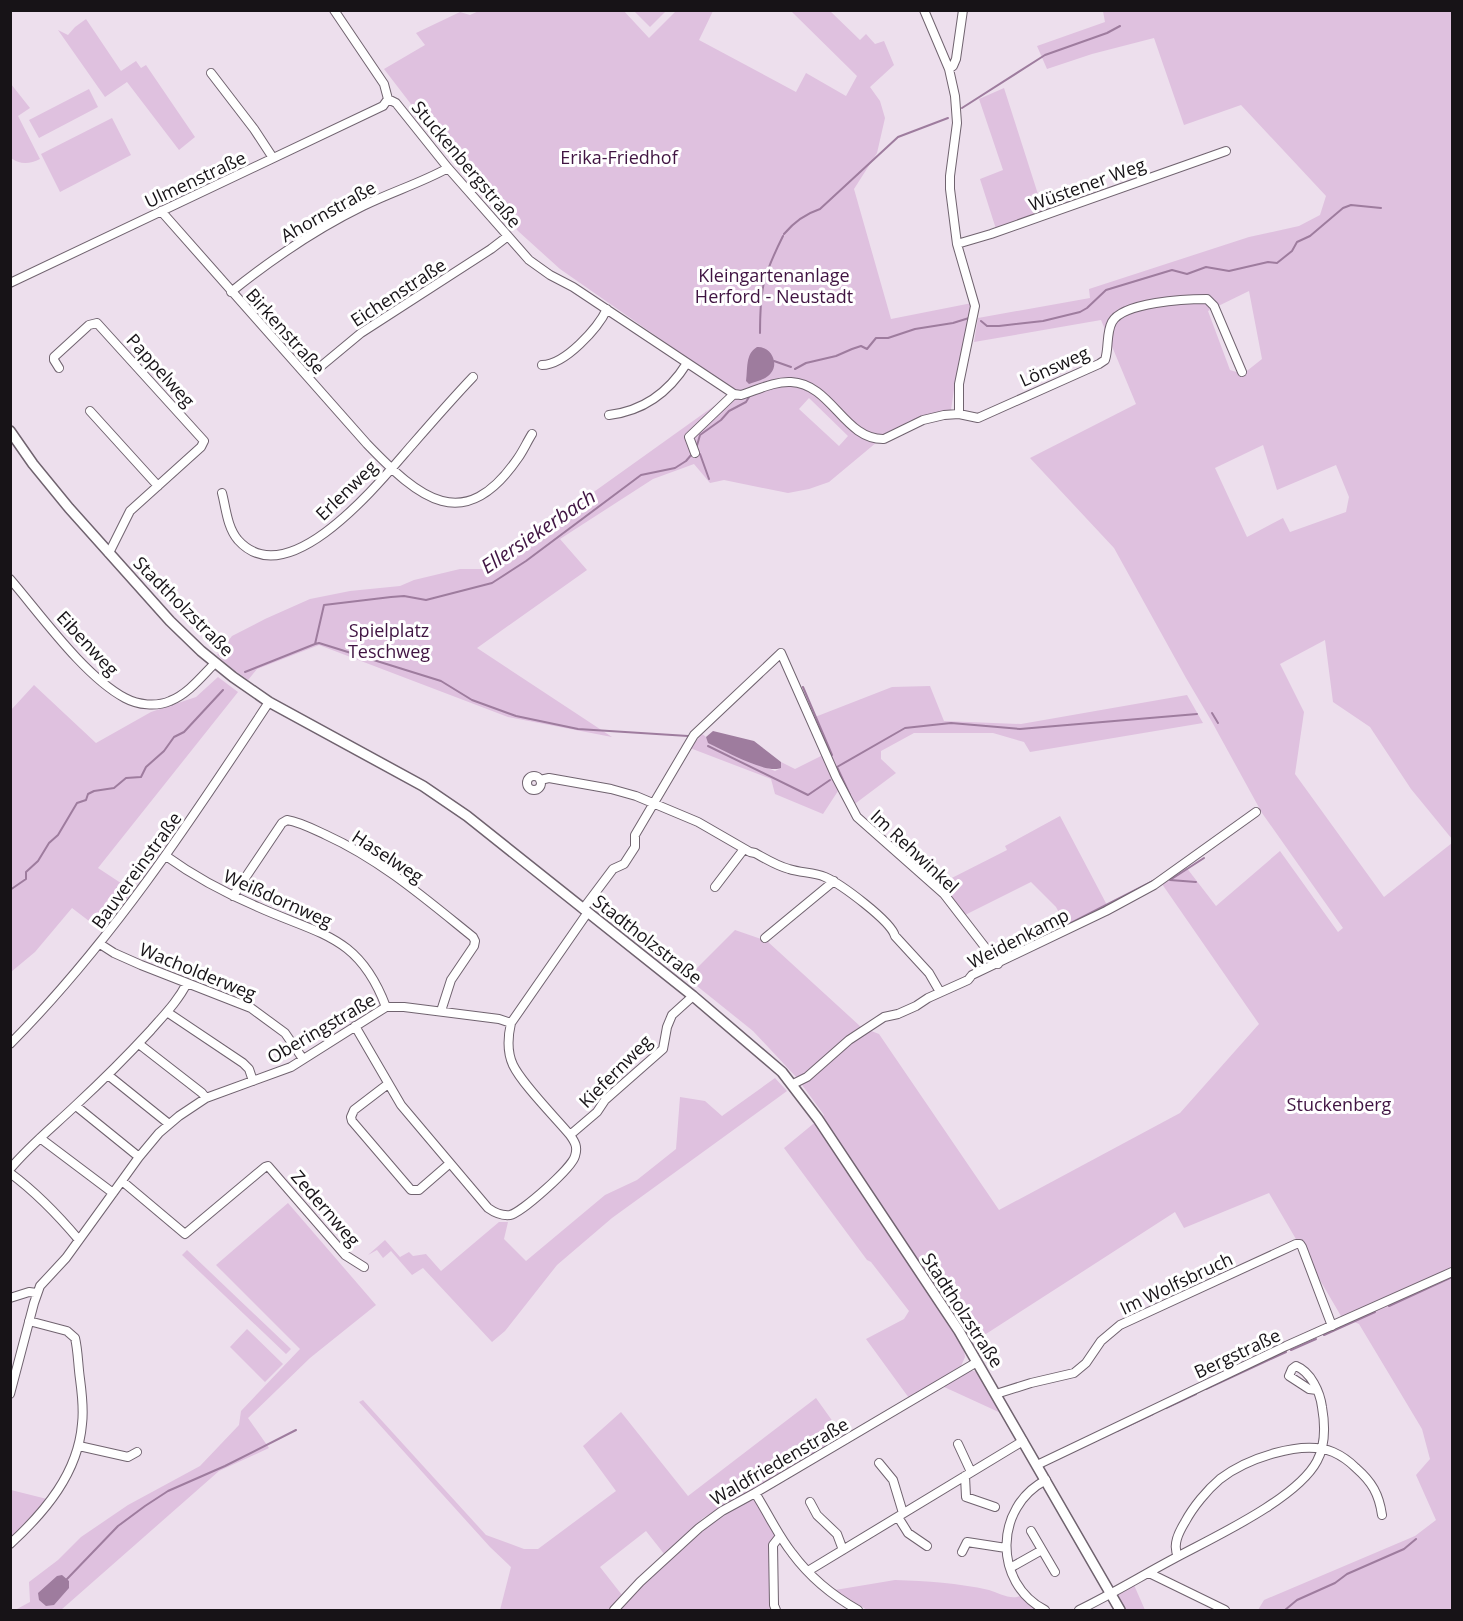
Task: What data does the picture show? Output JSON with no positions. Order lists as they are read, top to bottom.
{
  "streets": {
    "street": [
      "Stuckenbergstraße",
      "Ulmenstraße",
      "Wüstener Weg",
      "Ahornstraße",
      "Eichenstraße",
      "Birkenstraße",
      "Lönsweg",
      "Pappelweg",
      "Erlenweg",
      "Stadtholzstraße",
      "Eibenweg",
      "Im Rehwinkel",
      "Haselweg",
      "Bauvereinstraße",
      "Weißdornweg",
      "Weidenkamp",
      "Wacholderweg",
      "Oberingstraße",
      "Kiefernweg",
      "Zedernweg",
      "Im Wolfsbruch",
      "Bergstraße",
      "Waldfriedenstraße"
    ]
  },
  "crossings": [
    ["Stuckenbergstraße", "Ulmenstraße"],
    ["Stuckenbergstraße", "Ahornstraße"],
    ["Stuckenbergstraße", "Eichenstraße"],
    ["Ulmenstraße", "Birkenstraße"],
    ["Ahornstraße", "Birkenstraße"],
    ["Eichenstraße", "Birkenstraße"],
    ["Birkenstraße", "Erlenweg"],
    ["Pappelweg", "Stadtholzstraße"],
    ["Stadtholzstraße", "Eibenweg"],
    ["Stadtholzstraße", "Bauvereinstraße"],
    ["Stadtholzstraße", "Weidenkamp"],
    ["Stadtholzstraße", "Kiefernweg"],
    ["Stadtholzstraße", "Im Wolfsbruch"],
    ["Stadtholzstraße", "Bergstraße"],
    ["Stadtholzstraße", "Waldfriedenstraße"],
    ["Im Rehwinkel", "Weidenkamp"],
    ["Haselweg", "Weißdornweg"],
    ["Haselweg", "Oberingstraße"],
    ["Bauvereinstraße", "Weißdornweg"],
    ["Bauvereinstraße", "Wacholderweg"],
    ["Weißdornweg", "Oberingstraße"],
    ["Wacholderweg", "Oberingstraße"],
    ["Oberingstraße", "Zedernweg"],
    ["Im Wolfsbruch", "Bergstraße"]
  ],
  "water": ["Ellersiekerbach"],
  "parks": [
    "Erika-Friedhof",
    "Kleingartenanlage Herford - Neustadt",
    "Spielplatz Teschweg",
    "Stuckenberg"
  ]
}
